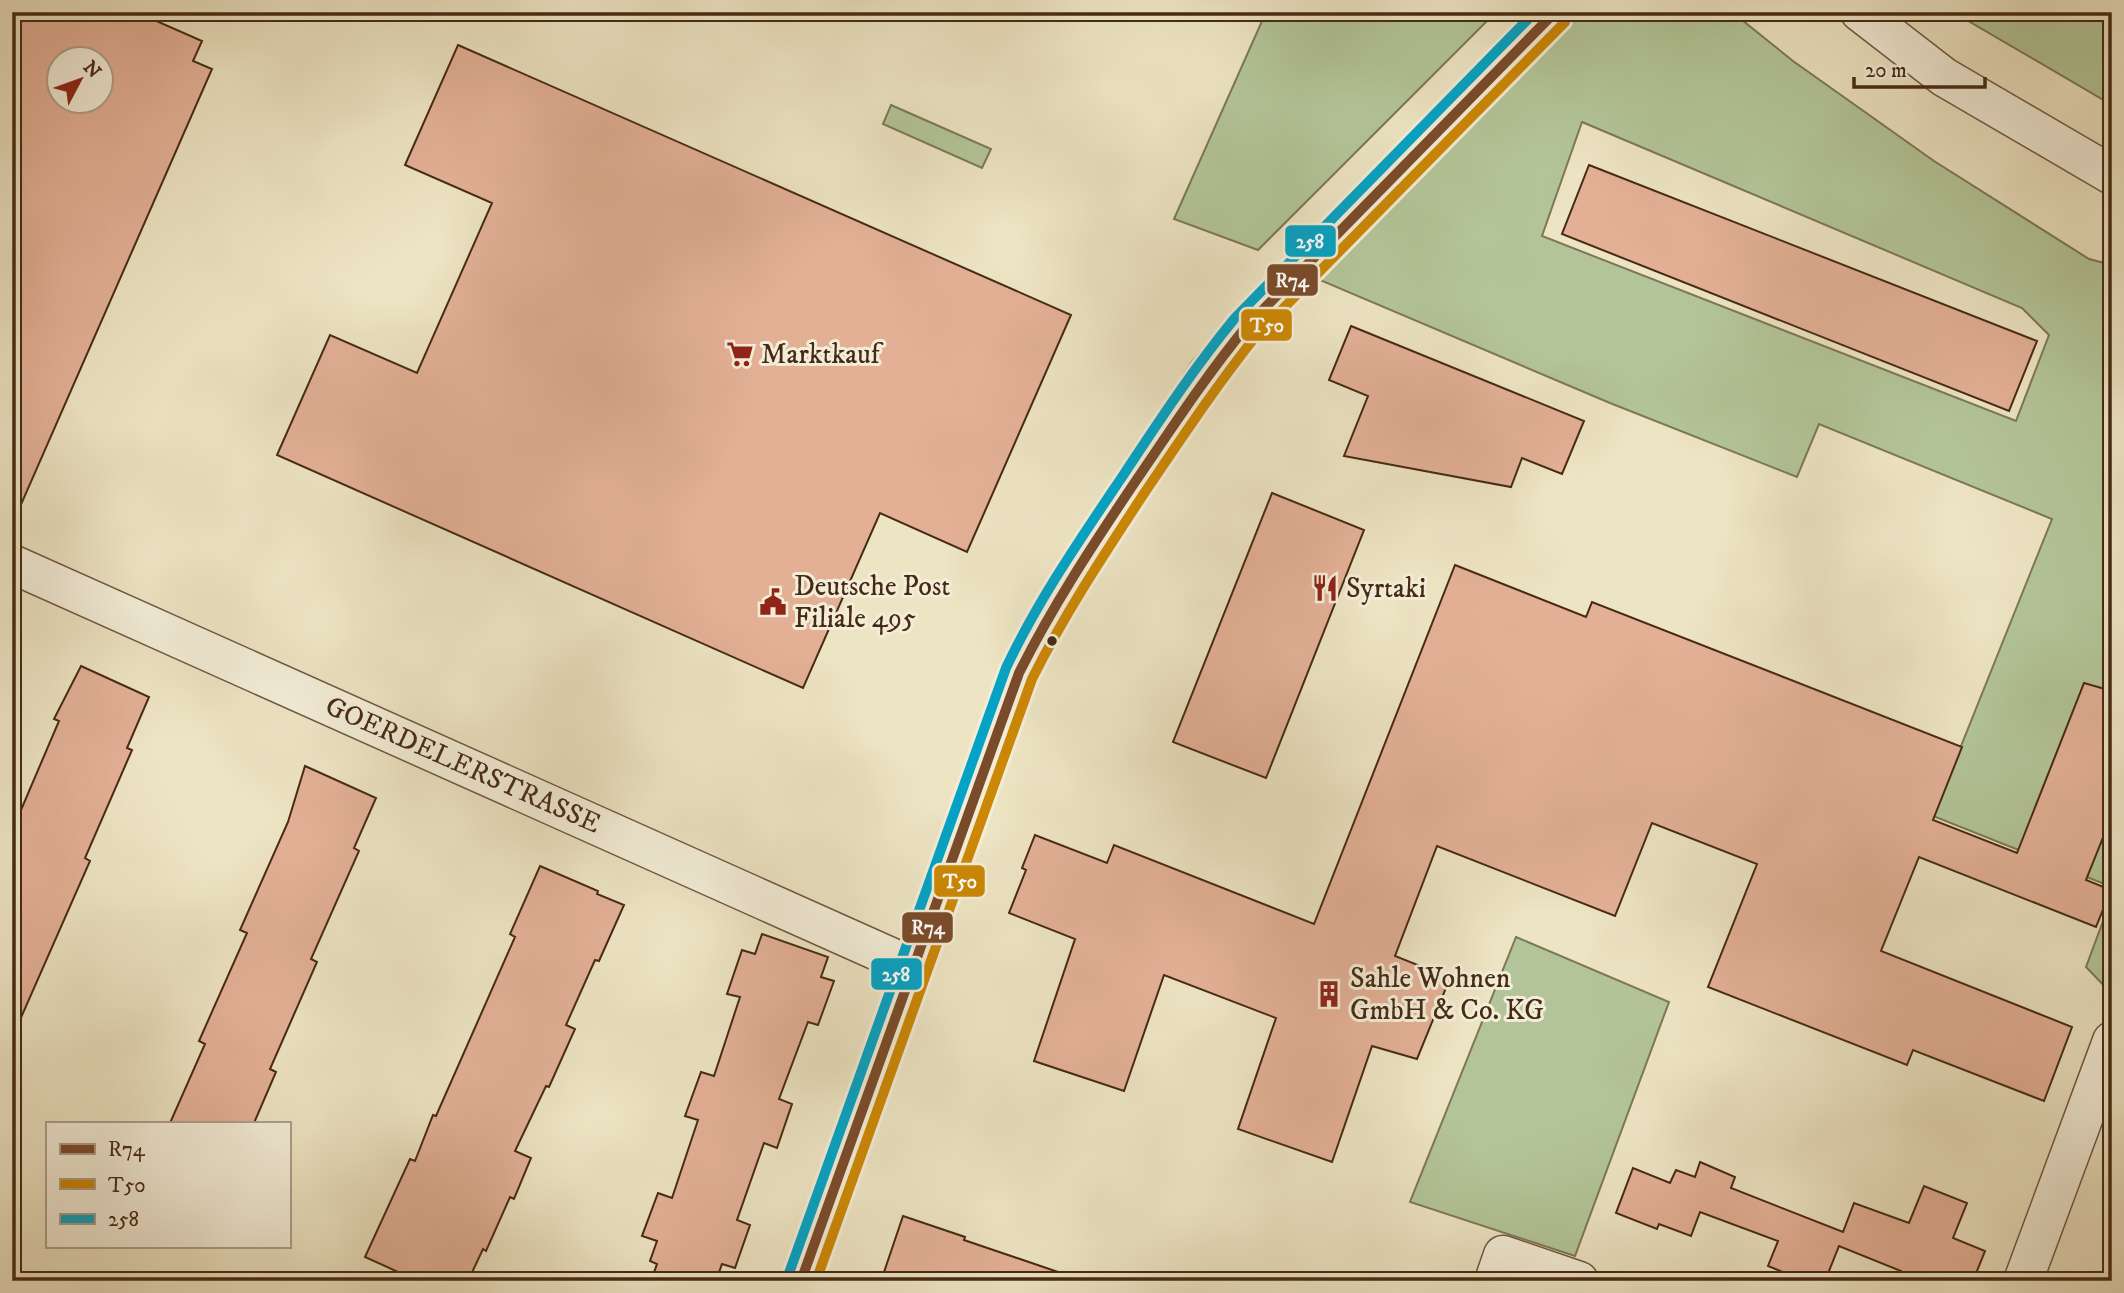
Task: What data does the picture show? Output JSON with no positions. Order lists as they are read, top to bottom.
{
  "streets": {
    "street": ["GOERDELERSTRASSE"]
  },
  "places": {
    "supermarket": ["Marktkauf"],
    "restaurant": ["Syrtaki"],
    "public building": ["Deutsche Post Filiale 495"],
    "building": ["Sahle Wohnen GmbH & Co. KG"]
  },
  "lines": ["transit line R74", "transit line 258", "transit line T50"],
  "legend": ["R74", "T50", "258"],
  "scale_bar": "20 m",
  "north": "top right"
}
